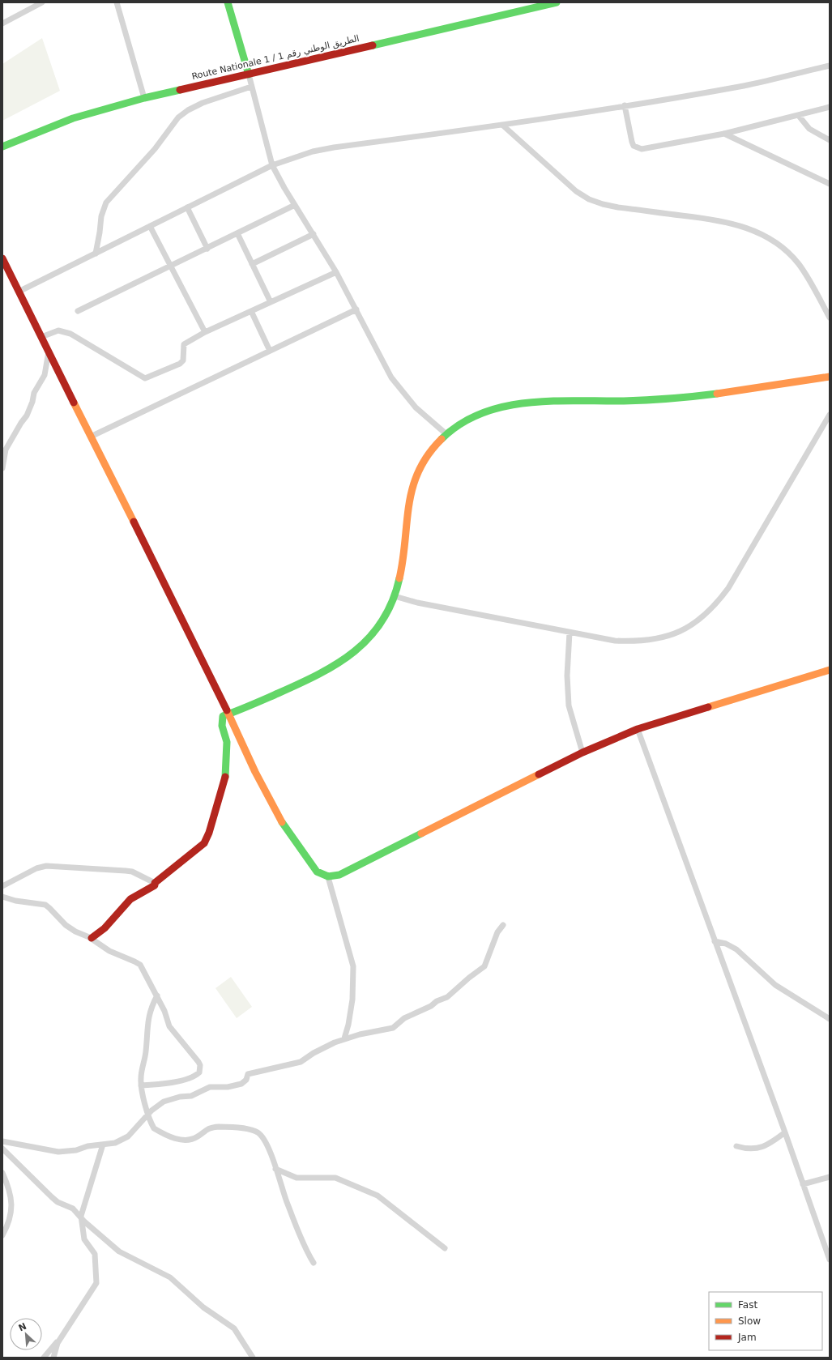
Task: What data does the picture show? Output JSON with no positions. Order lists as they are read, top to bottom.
{
  "streets": {
    "street": ["Route Nationale 1 / الطريق الوطني رقم 1"]
  },
  "legend": ["Fast", "Slow", "Jam"],
  "north": "top left"
}
